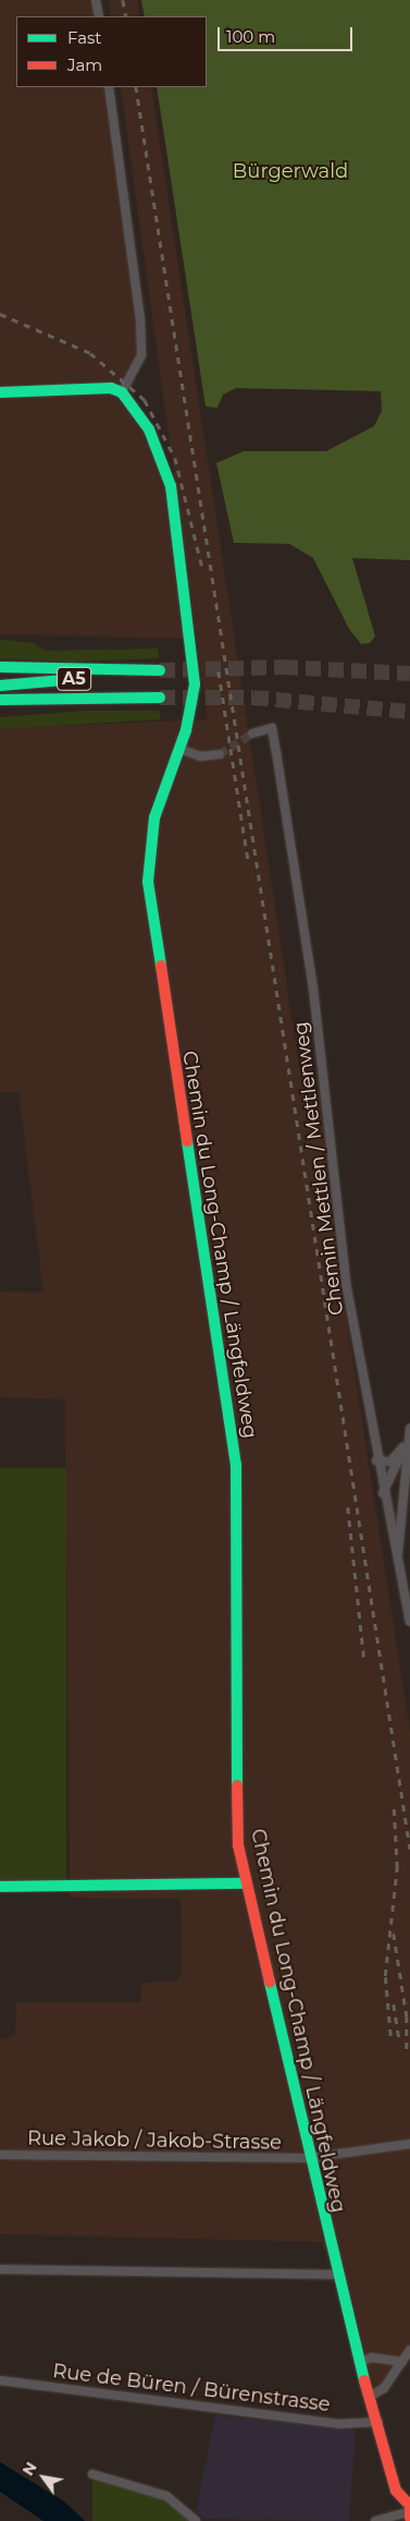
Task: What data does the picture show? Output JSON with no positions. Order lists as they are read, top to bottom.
{
  "streets": {
    "main road": ["A5", "Chemin du Long-Champ / Längfeldweg"],
    "street": ["Chemin Mettlen / Mettlenweg", "Rue Jakob / Jakob-Strasse", "Rue de Büren / Bürenstrasse"]
  },
  "crossings": [
    ["Chemin du Long-Champ / Längfeldweg", "Rue Jakob / Jakob-Strasse"],
    ["Chemin du Long-Champ / Längfeldweg", "Rue de Büren / Bürenstrasse"]
  ],
  "parks": ["Bürgerwald"],
  "legend": ["Fast", "Jam"],
  "scale_bar": "100 m",
  "north": "top left"
}
